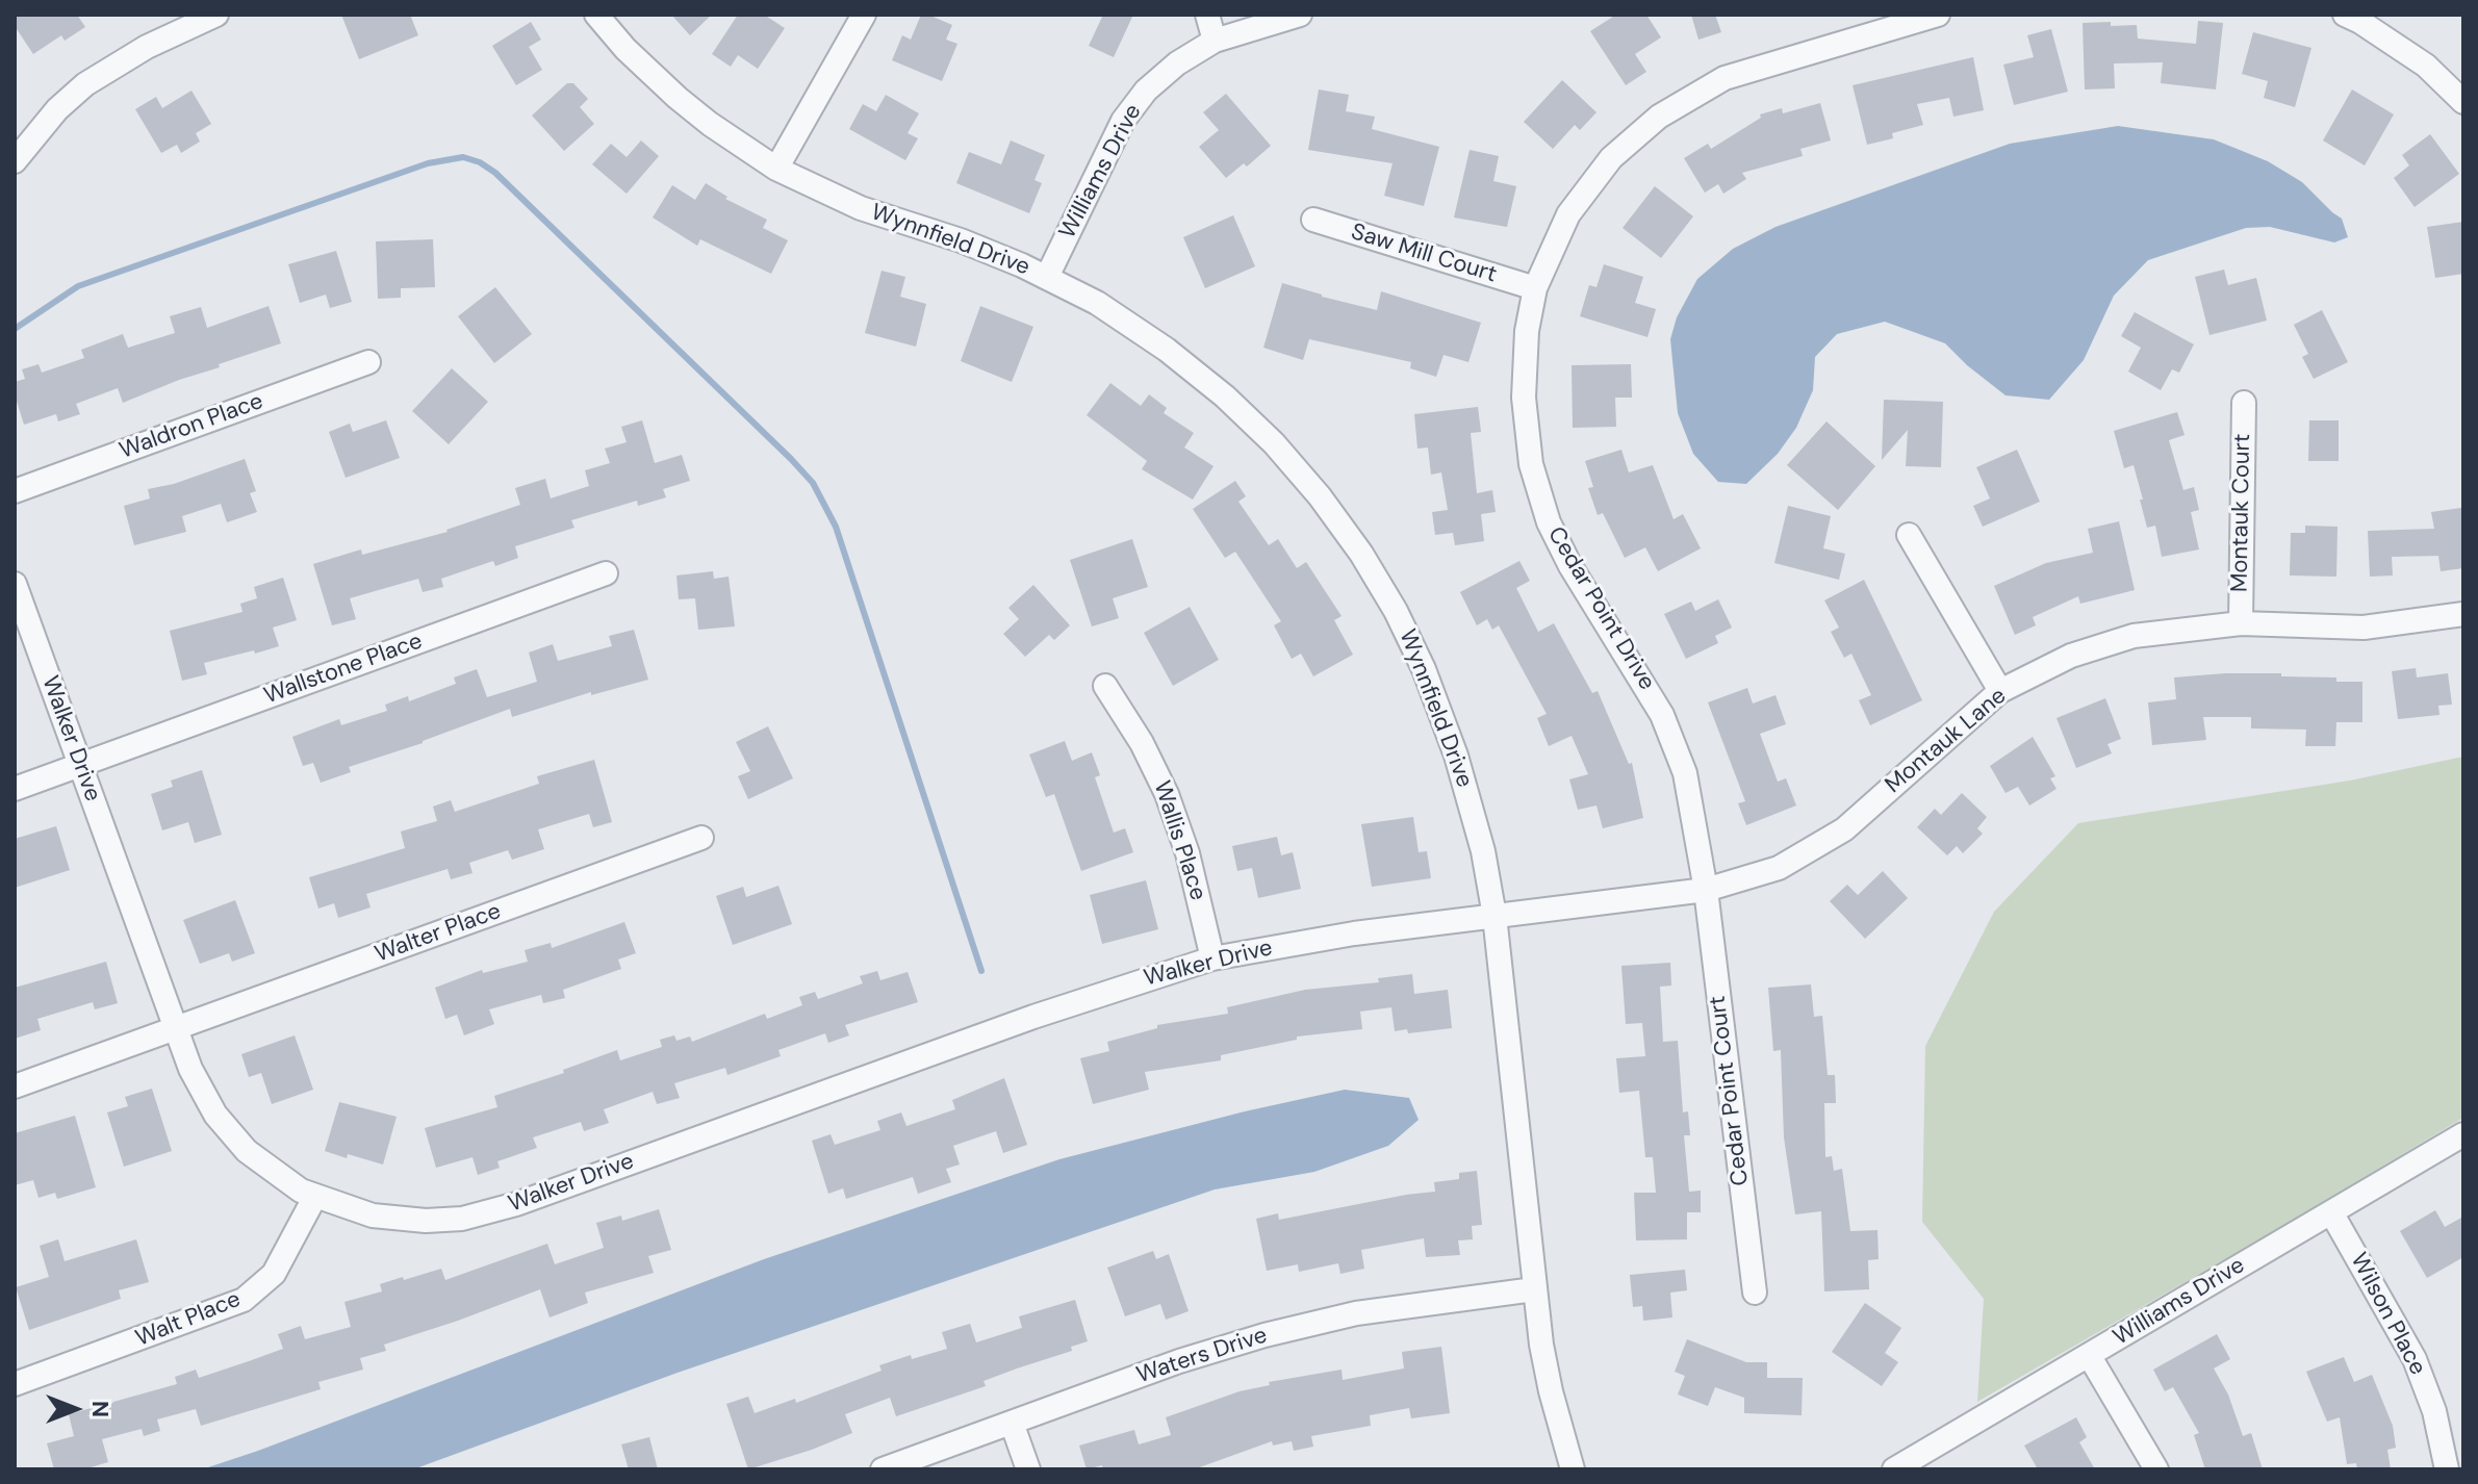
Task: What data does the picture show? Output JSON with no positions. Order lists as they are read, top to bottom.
{
  "streets": {
    "street": [
      "Williams Drive",
      "Wynnfield Drive",
      "Saw Mill Court",
      "Waldron Place",
      "Montauk Court",
      "Cedar Point Drive",
      "Wallstone Place",
      "Walker Drive",
      "Montauk Lane",
      "Wallis Place",
      "Walter Place",
      "Cedar Point Court",
      "Wilson Place",
      "Walt Place",
      "Waters Drive"
    ]
  },
  "crossings": [
    ["Williams Drive", "Wynnfield Drive"],
    ["Williams Drive", "Wilson Place"],
    ["Wynnfield Drive", "Walker Drive"],
    ["Wynnfield Drive", "Montauk Lane"],
    ["Wynnfield Drive", "Waters Drive"],
    ["Saw Mill Court", "Cedar Point Drive"],
    ["Montauk Court", "Montauk Lane"],
    ["Cedar Point Drive", "Montauk Lane"],
    ["Cedar Point Drive", "Cedar Point Court"],
    ["Wallstone Place", "Walker Drive"],
    ["Walker Drive", "Montauk Lane"],
    ["Walker Drive", "Wallis Place"],
    ["Walker Drive", "Walter Place"],
    ["Walker Drive", "Walt Place"],
    ["Montauk Lane", "Cedar Point Court"]
  ],
  "north": "right"
}
